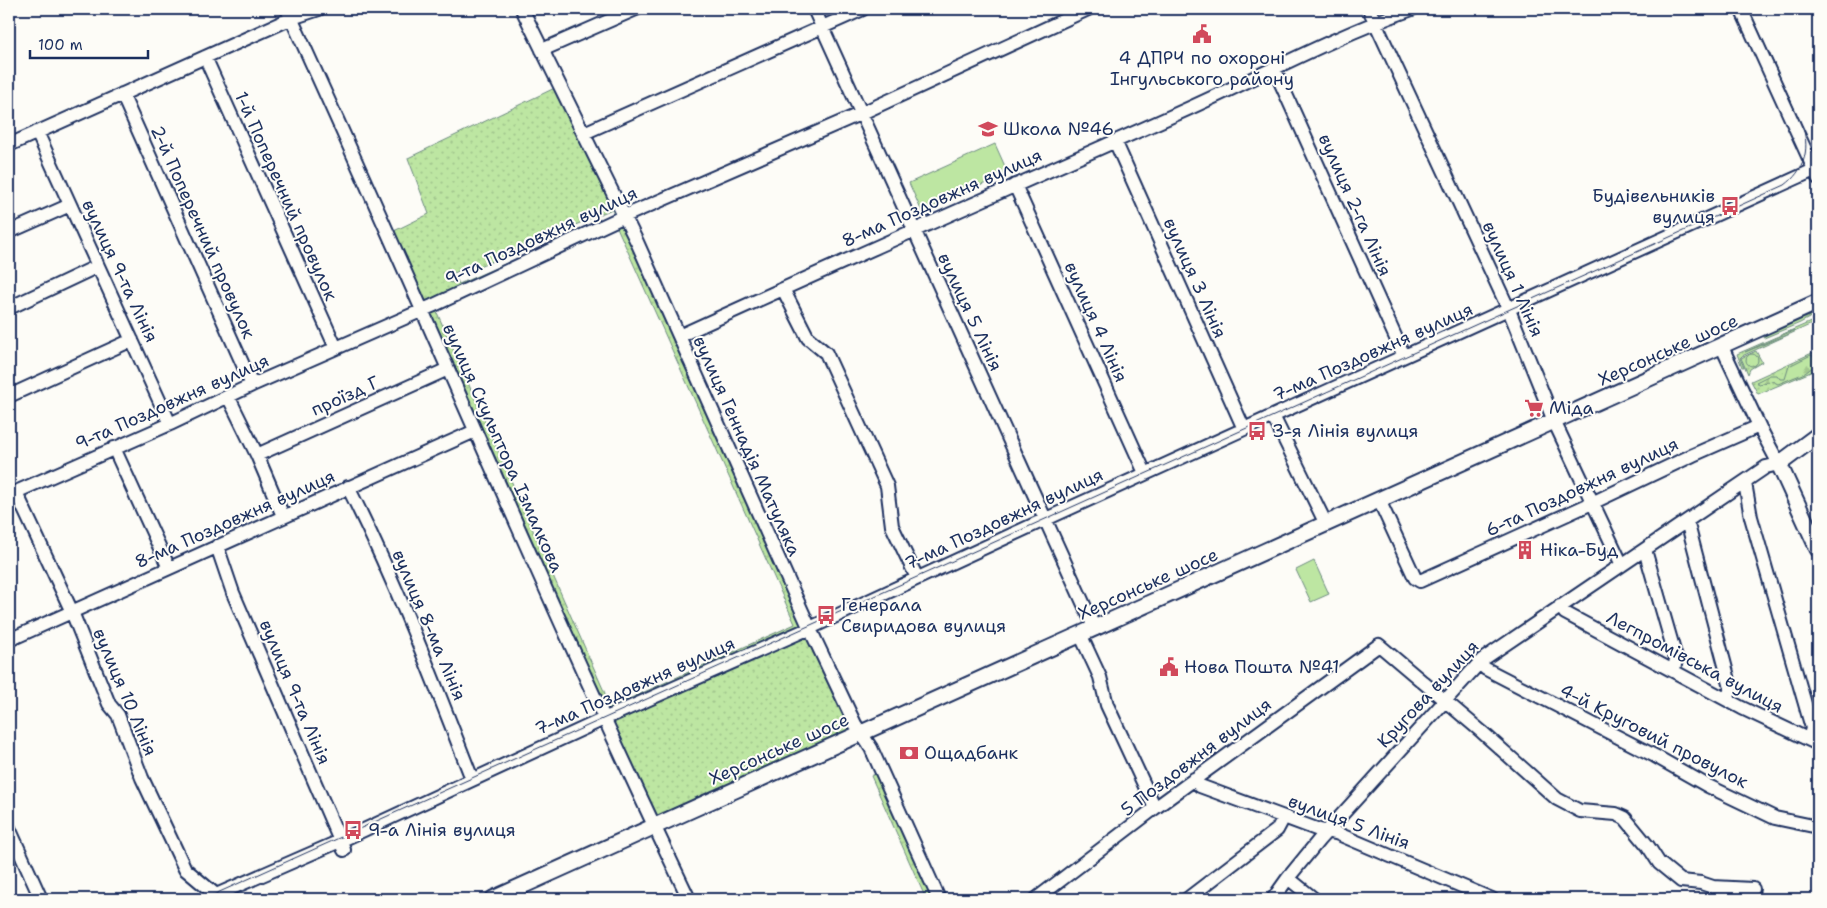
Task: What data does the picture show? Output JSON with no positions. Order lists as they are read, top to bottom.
{
  "streets": {
    "main road": ["Херсонське шосе", "Кругова вулиця"],
    "street": [
      "1-й Поперечний провулок",
      "8-ма Поздовжня вулиця",
      "вулиця 2-га Лінія",
      "2-й Поперечний провулок",
      "9-та Поздовжня вулиця",
      "вулиця 9-та Лінія",
      "вулиця 3 Лінія",
      "вулиця 1 Лінія",
      "вулиця 5 Лінія",
      "вулиця 4 Лінія",
      "7-ма Поздовжня вулиця",
      "проїзд Г",
      "вулиця Геннадія Матуляка",
      "вулиця Скульптора Ізмалкова",
      "6-та Поздовжня вулиця",
      "вулиця 8-ма Лінія",
      "Легпромівська вулиця",
      "вулиця 10 Лінія",
      "4-й Круговий провулок",
      "5 Поздовжня вулиця"
    ]
  },
  "crossings": [
    ["1-й Поперечний провулок", "9-та Поздовжня вулиця"],
    ["8-ма Поздовжня вулиця", "вулиця 2-га Лінія"],
    ["8-ма Поздовжня вулиця", "вулиця 9-та Лінія"],
    ["8-ма Поздовжня вулиця", "вулиця 3 Лінія"],
    ["8-ма Поздовжня вулиця", "вулиця 1 Лінія"],
    ["8-ма Поздовжня вулиця", "вулиця 5 Лінія"],
    ["8-ма Поздовжня вулиця", "вулиця 4 Лінія"],
    ["8-ма Поздовжня вулиця", "вулиця Геннадія Матуляка"],
    ["8-ма Поздовжня вулиця", "вулиця Скульптора Ізмалкова"],
    ["8-ма Поздовжня вулиця", "вулиця 8-ма Лінія"],
    ["8-ма Поздовжня вулиця", "вулиця 10 Лінія"],
    ["вулиця 2-га Лінія", "7-ма Поздовжня вулиця"],
    ["2-й Поперечний провулок", "9-та Поздовжня вулиця"],
    ["9-та Поздовжня вулиця", "вулиця 9-та Лінія"],
    ["9-та Поздовжня вулиця", "вулиця 5 Лінія"],
    ["9-та Поздовжня вулиця", "вулиця Геннадія Матуляка"],
    ["9-та Поздовжня вулиця", "вулиця Скульптора Ізмалкова"],
    ["9-та Поздовжня вулиця", "вулиця 10 Лінія"],
    ["вулиця 9-та Лінія", "7-ма Поздовжня вулиця"],
    ["вулиця 3 Лінія", "7-ма Поздовжня вулиця"],
    ["вулиця 1 Лінія", "Херсонське шосе"],
    ["вулиця 1 Лінія", "7-ма Поздовжня вулиця"],
    ["вулиця 1 Лінія", "6-та Поздовжня вулиця"],
    ["вулиця 1 Лінія", "Кругова вулиця"],
    ["вулиця 5 Лінія", "Херсонське шосе"],
    ["вулиця 5 Лінія", "7-ма Поздовжня вулиця"],
    ["вулиця 5 Лінія", "Кругова вулиця"],
    ["вулиця 5 Лінія", "5 Поздовжня вулиця"],
    ["вулиця 4 Лінія", "7-ма Поздовжня вулиця"],
    ["Херсонське шосе", "вулиця Геннадія Матуляка"],
    ["Херсонське шосе", "вулиця Скульптора Ізмалкова"],
    ["Херсонське шосе", "6-та Поздовжня вулиця"],
    ["7-ма Поздовжня вулиця", "вулиця Геннадія Матуляка"],
    ["7-ма Поздовжня вулиця", "вулиця Скульптора Ізмалкова"],
    ["7-ма Поздовжня вулиця", "вулиця 8-ма Лінія"],
    ["7-ма Поздовжня вулиця", "вулиця 10 Лінія"],
    ["проїзд Г", "вулиця Скульптора Ізмалкова"],
    ["Легпромівська вулиця", "Кругова вулиця"],
    ["Кругова вулиця", "4-й Круговий провулок"],
    ["Кругова вулиця", "5 Поздовжня вулиця"]
  ],
  "places": {
    "public building": ["4 ДПРЧ по охороні Інгульського району", "Нова Пошта №41"],
    "school or university": ["Школа №46"],
    "bus stop": [
      "Будівельників вулиця",
      "3-я Лінія вулиця",
      "Генерала Свиридова вулиця",
      "9-а Лінія вулиця"
    ],
    "supermarket": ["Міда"],
    "building": ["Ніка-Буд"],
    "bank": ["Ощадбанк"]
  },
  "scale_bar": "100 m"
}
